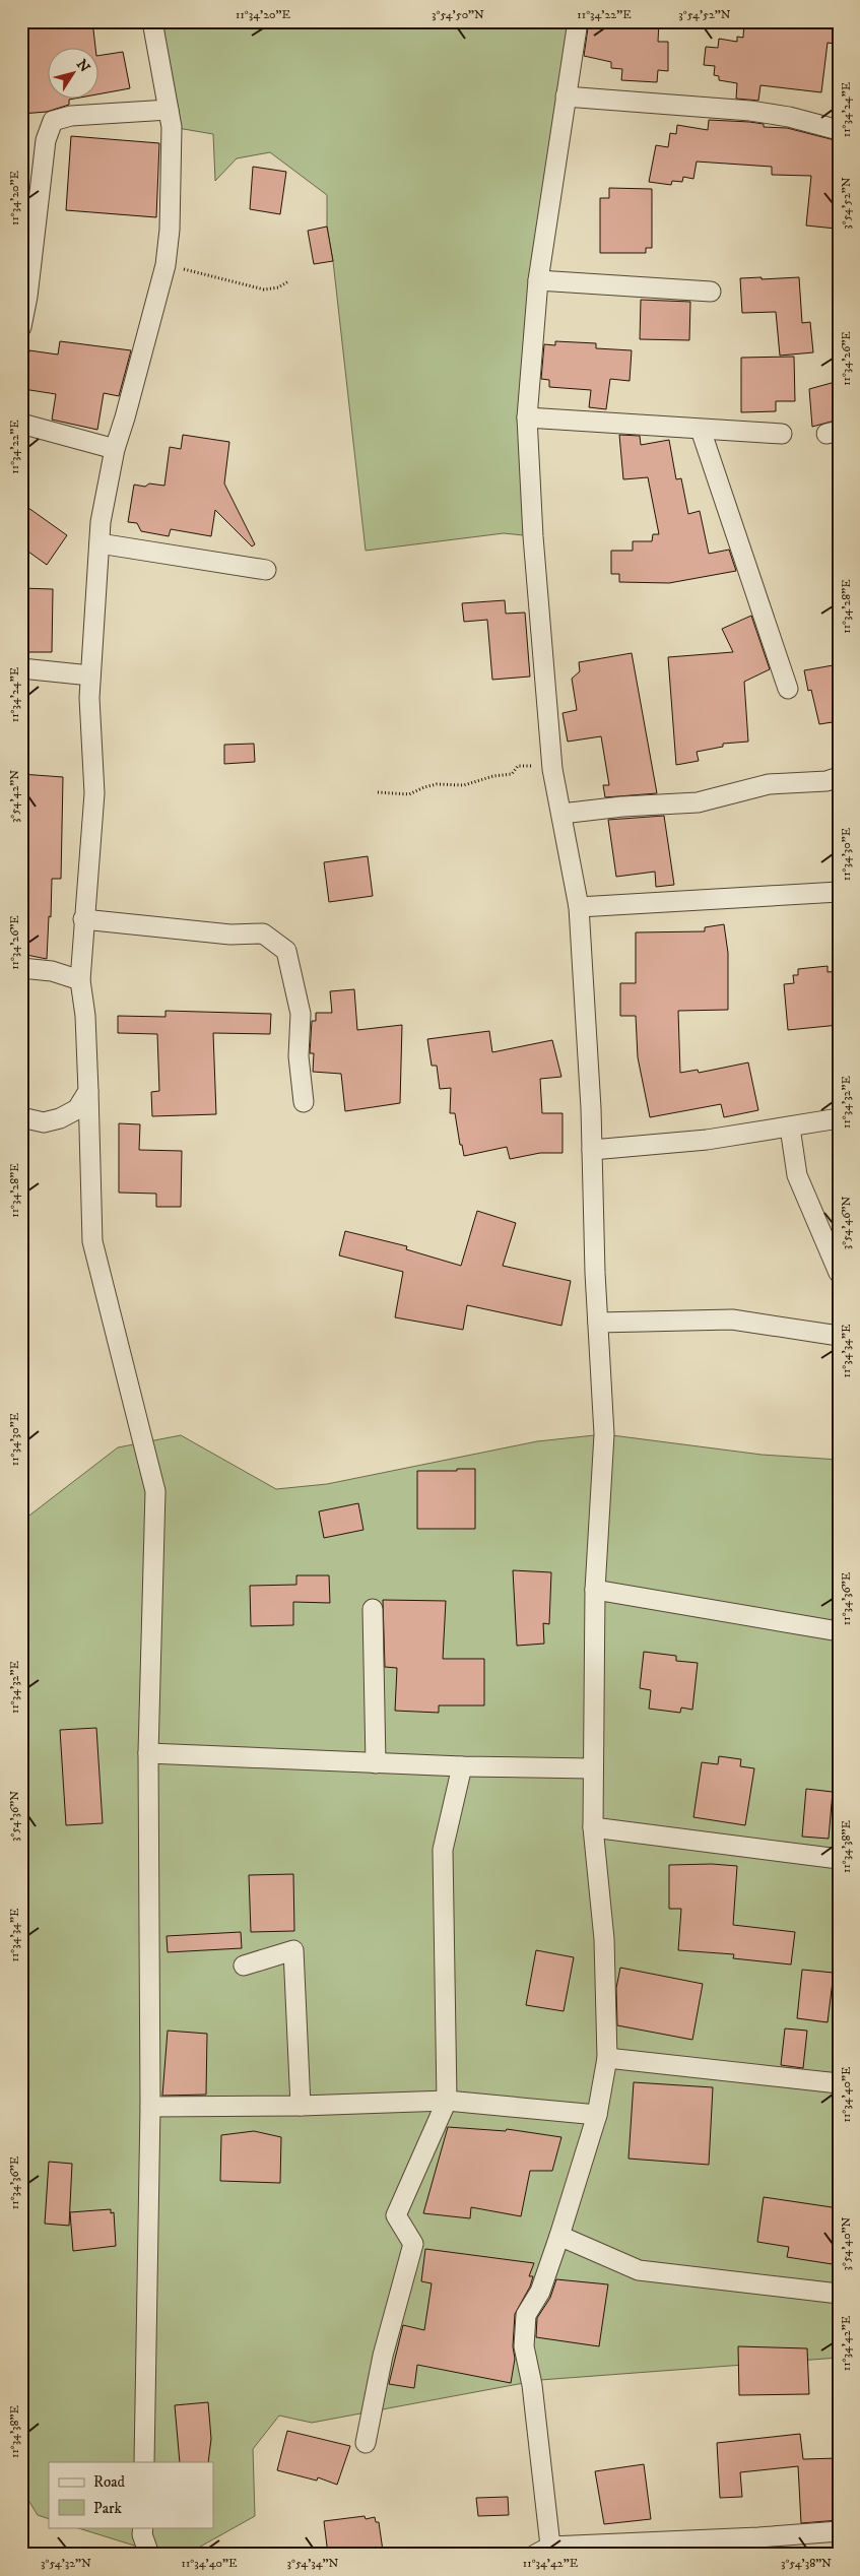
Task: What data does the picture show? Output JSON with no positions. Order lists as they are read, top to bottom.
{
  "legend": ["Road", "Park"],
  "north": "top right",
  "coordinates": [
    "11°34'20\"E",
    "3°54'50\"N",
    "11°34'22\"E",
    "3°54'52\"N",
    "11°34'24\"E",
    "11°34'26\"E",
    "11°34'28\"E",
    "3°54'42\"N",
    "11°34'30\"E",
    "11°34'32\"E",
    "3°54'46\"N",
    "11°34'34\"E",
    "11°34'36\"E",
    "3°54'36\"N",
    "11°34'38\"E",
    "11°34'40\"E",
    "3°54'40\"N",
    "11°34'42\"E",
    "3°54'32\"N",
    "3°54'34\"N",
    "3°54'38\"N"
  ]
}
